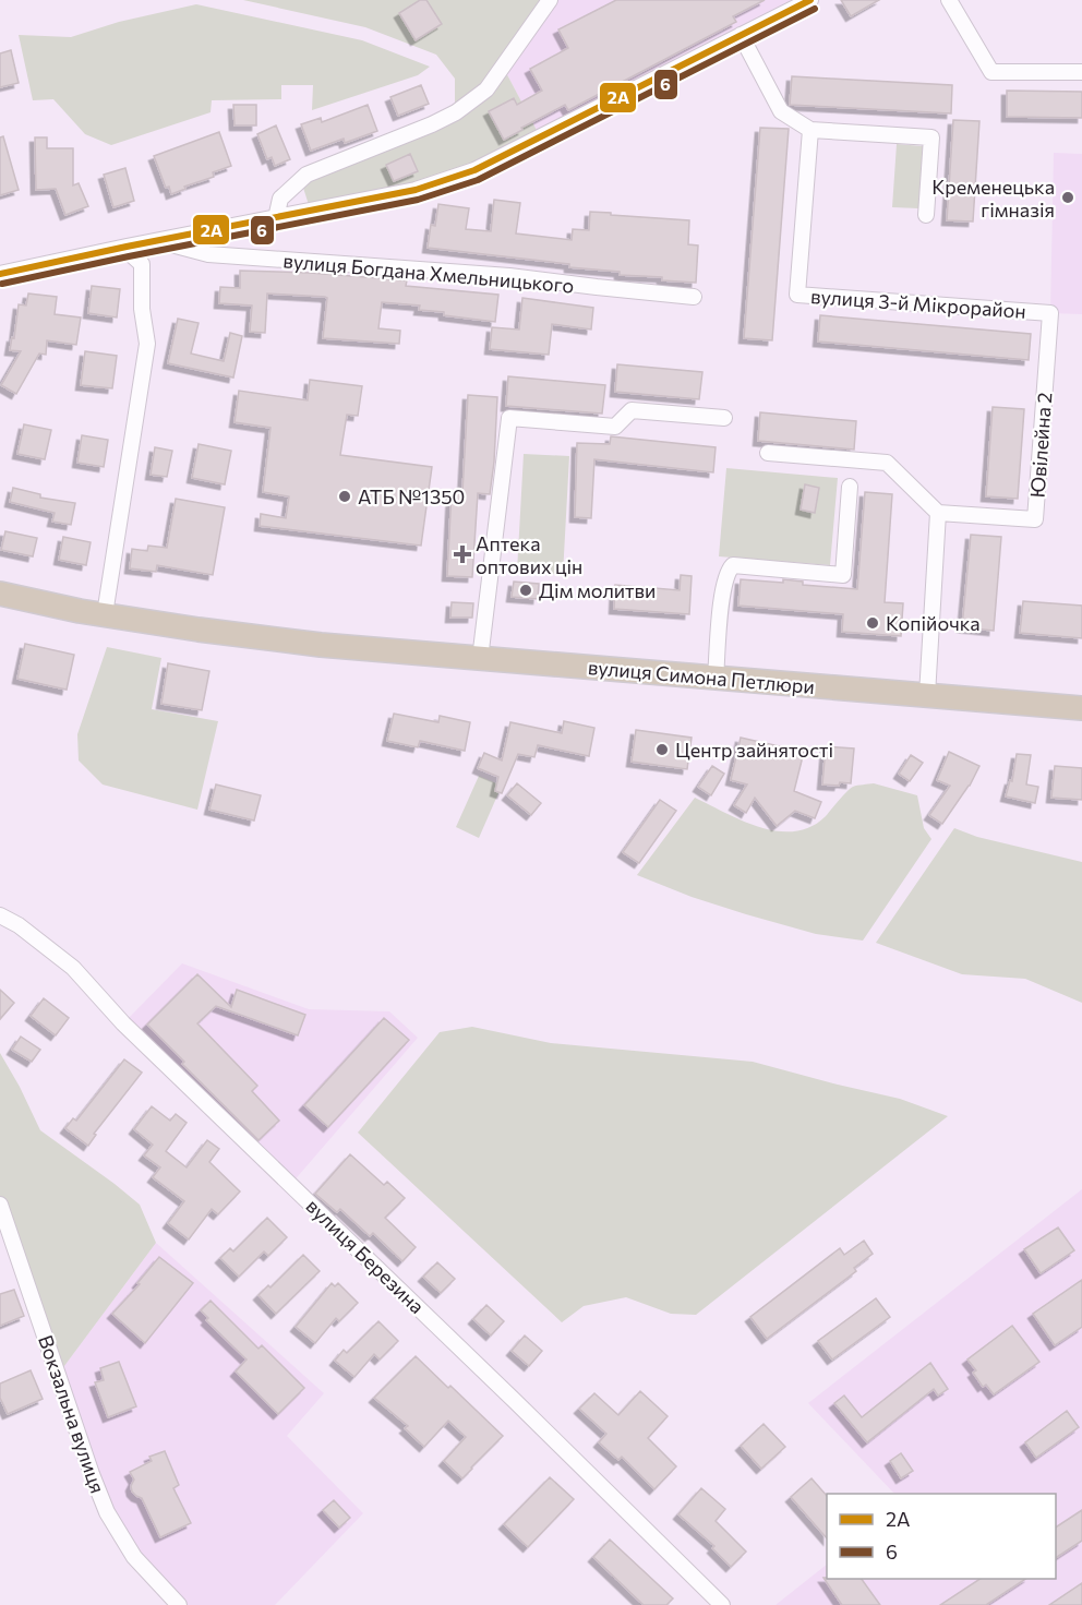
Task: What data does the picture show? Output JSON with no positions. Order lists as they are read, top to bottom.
{
  "streets": {
    "highway": ["вулиця Симона Петлюри"],
    "street": [
      "вулиця Богдана Хмельницького",
      "вулиця 3-й Мікрорайон",
      "Ювілейна 2",
      "вулиця Березина",
      "Вокзальна вулиця"
    ]
  },
  "crossings": [
    ["вулиця 3-й Мікрорайон", "Ювілейна 2"]
  ],
  "places": {
    "other": [
      "Кременецька гімназія",
      "АТБ №1350",
      "Дім молитви",
      "Копійочка",
      "Центр зайнятості"
    ],
    "health": ["Аптека оптових цін"]
  },
  "lines": ["transit line 2A", "transit line 6"],
  "legend": ["2A", "6"]
}
